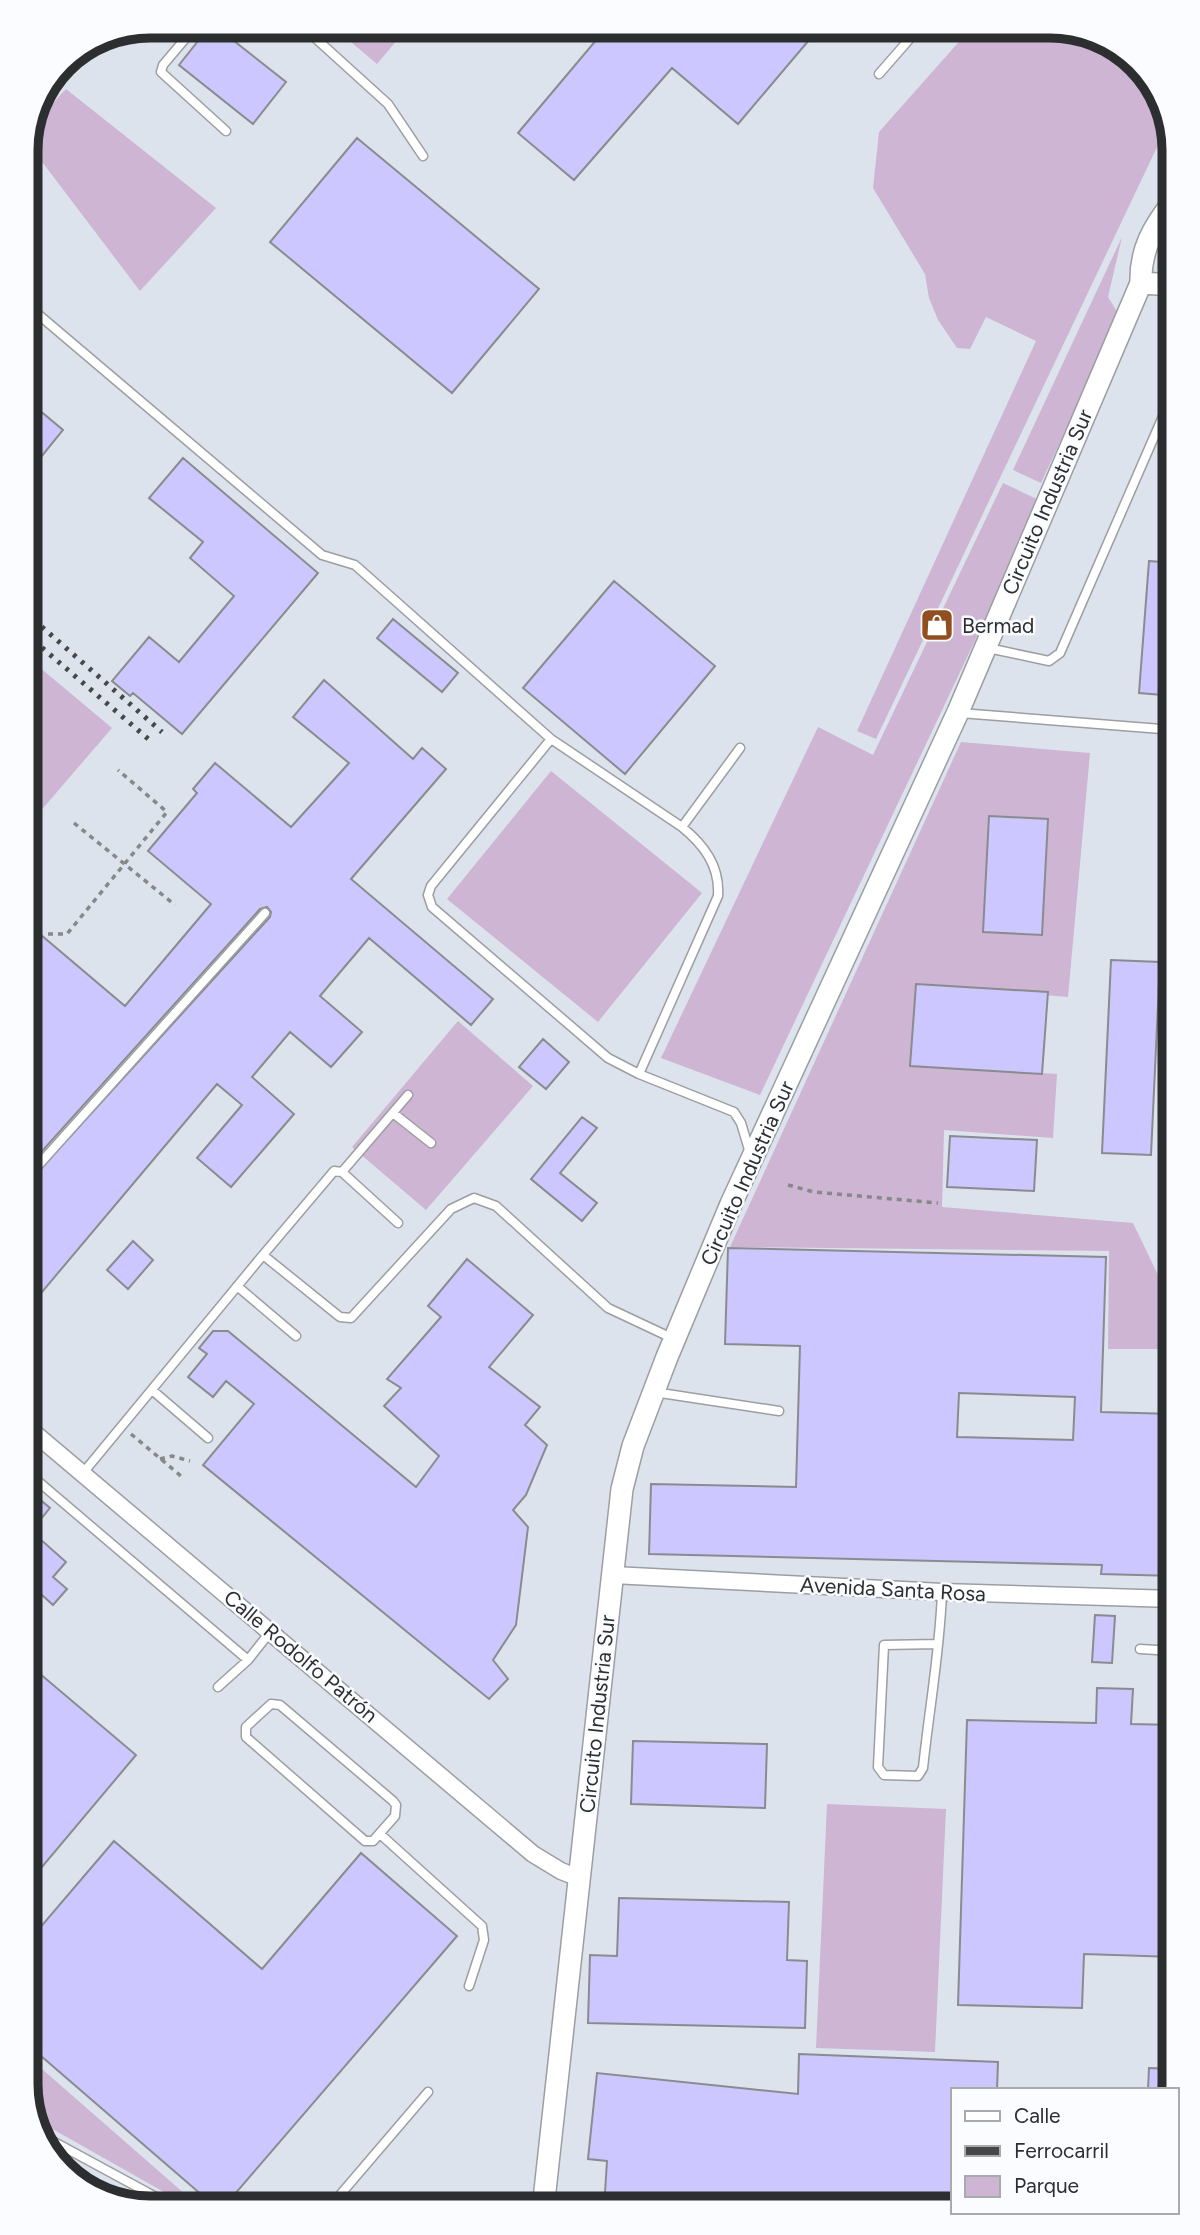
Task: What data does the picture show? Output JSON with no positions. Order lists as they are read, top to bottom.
{
  "streets": {
    "main road": ["Circuito Industria Sur"],
    "street": ["Avenida Santa Rosa", "Calle Rodolfo Patrón"]
  },
  "crossings": [
    ["Circuito Industria Sur", "Avenida Santa Rosa"],
    ["Circuito Industria Sur", "Calle Rodolfo Patrón"]
  ],
  "places": {
    "shop": ["Bermad"]
  },
  "legend": ["Calle", "Ferrocarril", "Parque"]
}
